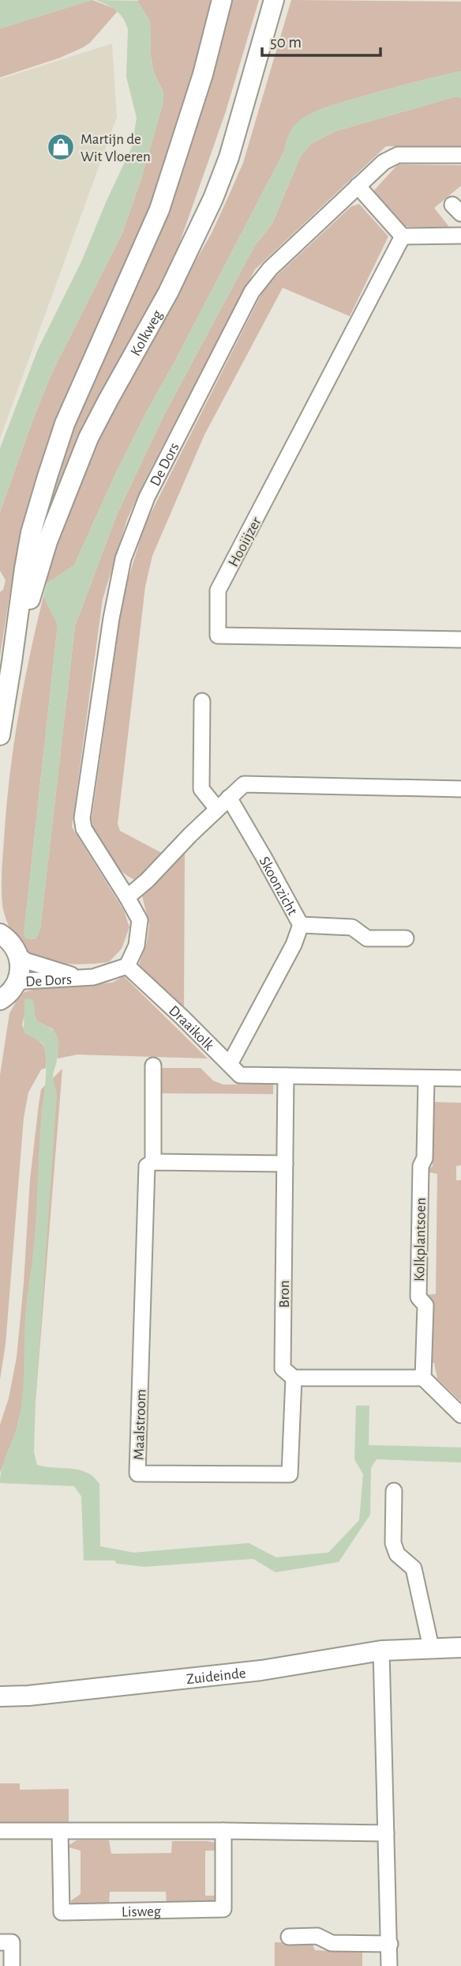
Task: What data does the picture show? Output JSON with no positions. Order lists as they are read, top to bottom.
{
  "streets": {
    "street": [
      "Kolkweg",
      "De Dors",
      "Hooiijzer",
      "Skoonzicht",
      "Draaikolk",
      "Kolkplantsoen",
      "Bron",
      "Maalstroom",
      "Zuideinde",
      "Lisweg"
    ]
  },
  "crossings": [
    ["De Dors", "Draaikolk"],
    ["Skoonzicht", "Draaikolk"],
    ["Draaikolk", "Kolkplantsoen"],
    ["Draaikolk", "Bron"],
    ["Bron", "Maalstroom"]
  ],
  "places": {
    "shop": ["Martijn de Wit Vloeren"]
  },
  "scale_bar": "50 m"
}
